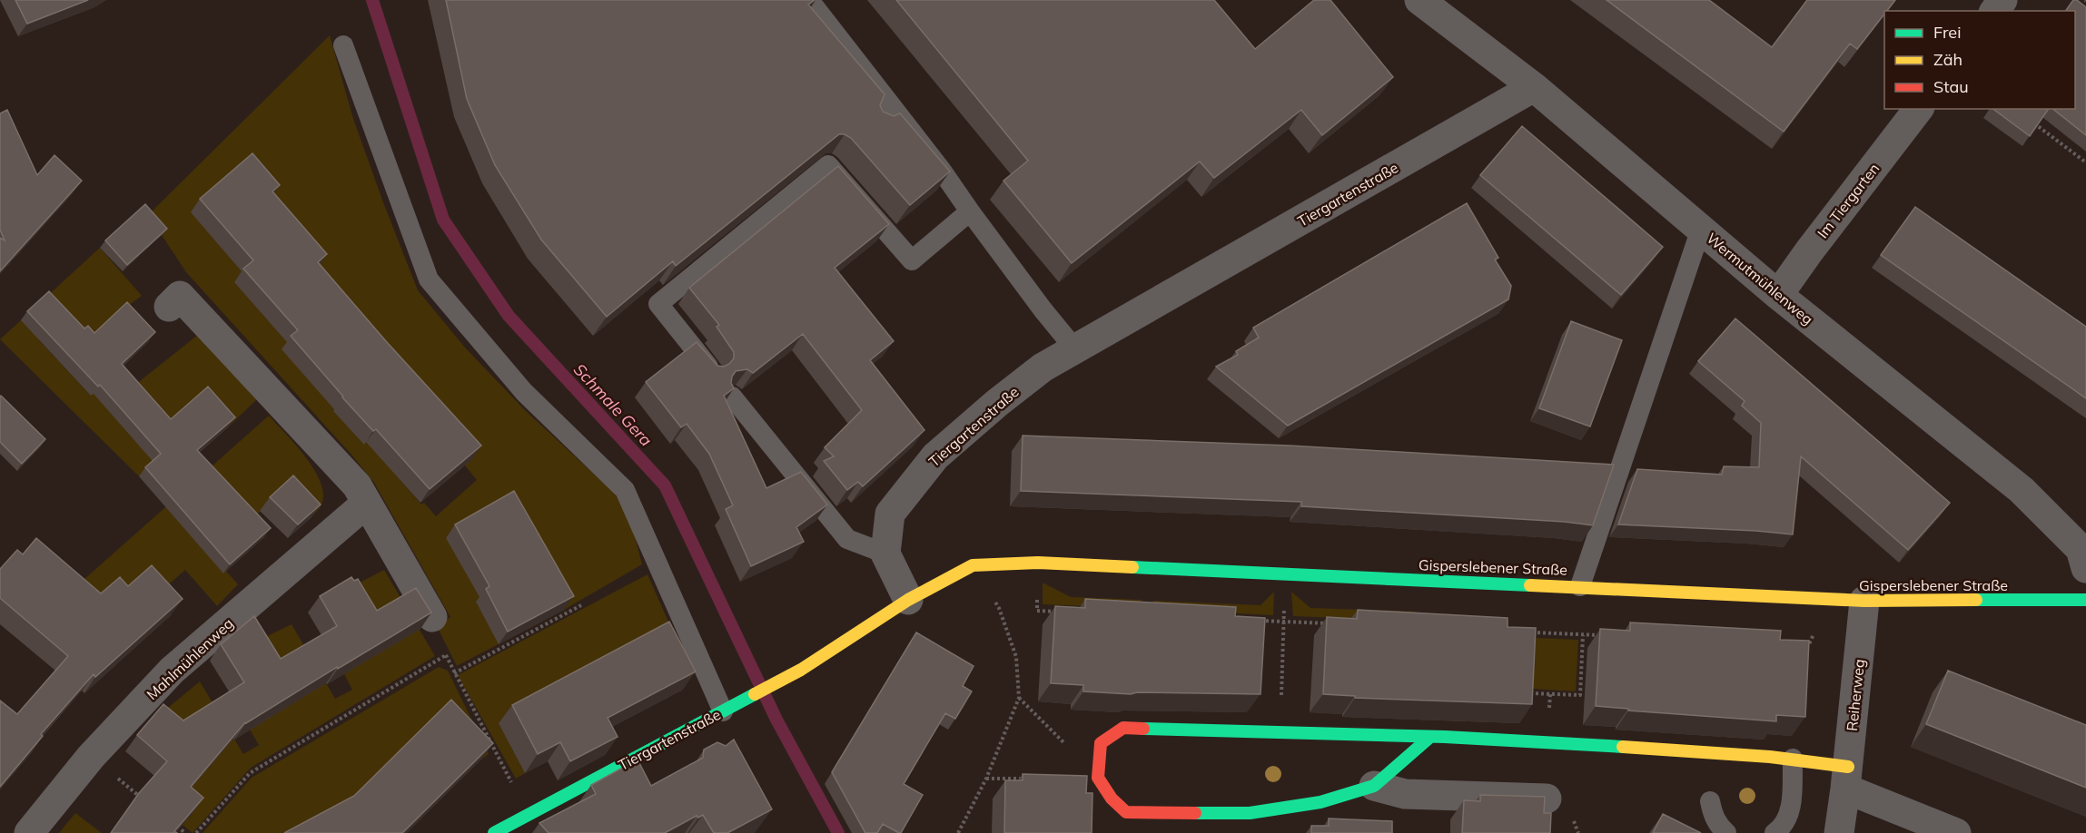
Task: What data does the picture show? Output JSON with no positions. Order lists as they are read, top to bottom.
{
  "streets": {
    "street": [
      "Tiergartenstraße",
      "Im Tiergarten",
      "Wermutmühlenweg",
      "Gisperslebener Straße",
      "Mahlmühlenweg",
      "Reiherweg"
    ]
  },
  "crossings": [
    ["Tiergartenstraße", "Wermutmühlenweg"],
    ["Tiergartenstraße", "Gisperslebener Straße"],
    ["Im Tiergarten", "Wermutmühlenweg"],
    ["Gisperslebener Straße", "Reiherweg"]
  ],
  "water": ["Schmale Gera"],
  "legend": ["Frei", "Zäh", "Stau"]
}
